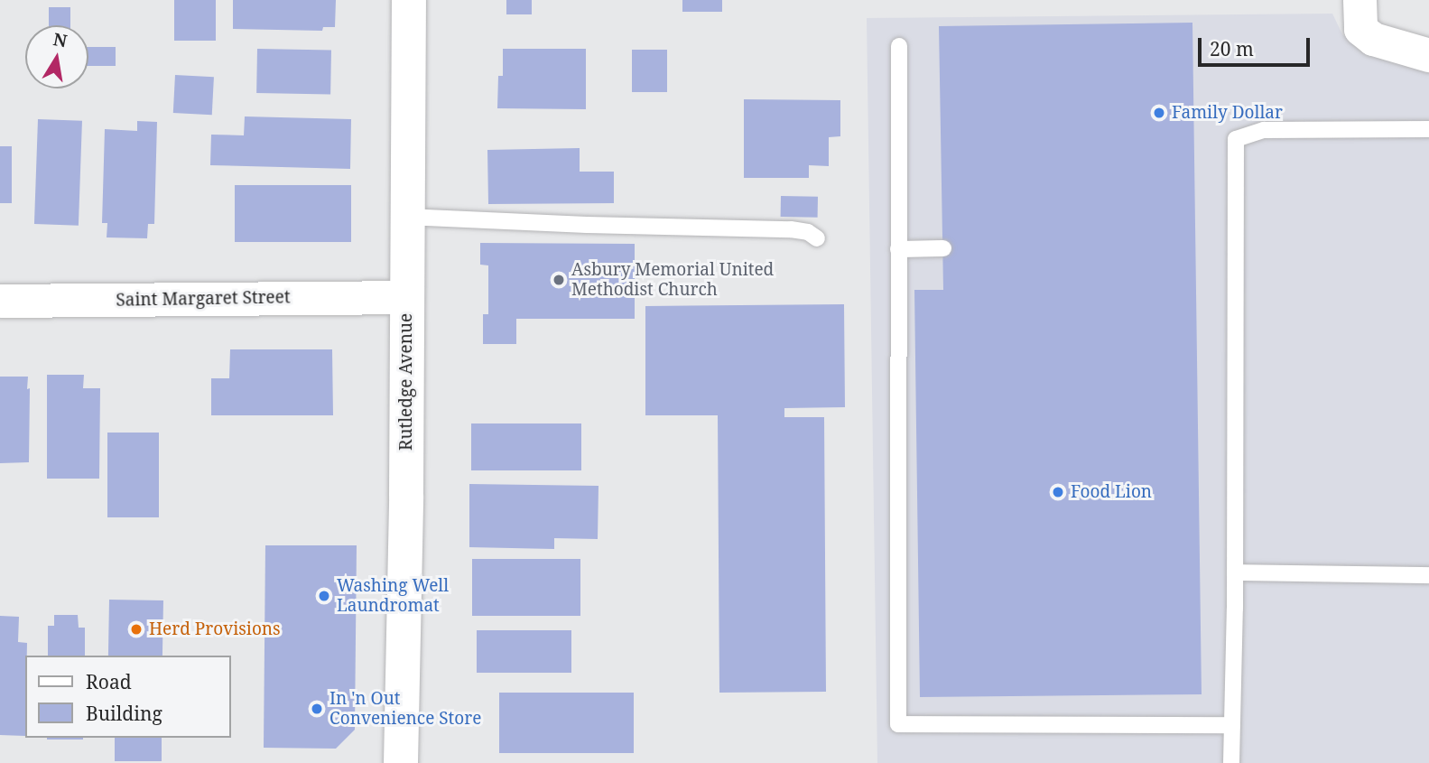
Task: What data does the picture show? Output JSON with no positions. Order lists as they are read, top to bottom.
{
  "streets": {
    "main road": ["Rutledge Avenue"],
    "street": ["Saint Margaret Street"]
  },
  "crossings": [
    ["Saint Margaret Street", "Rutledge Avenue"]
  ],
  "places": [
    "Family Dollar",
    "Asbury Memorial United Methodist Church",
    "Food Lion",
    "Washing Well Laundromat",
    "Herd Provisions",
    "In 'n Out Convenience Store"
  ],
  "legend": ["Road", "Building"],
  "scale_bar": "20 m",
  "north": "top"
}
